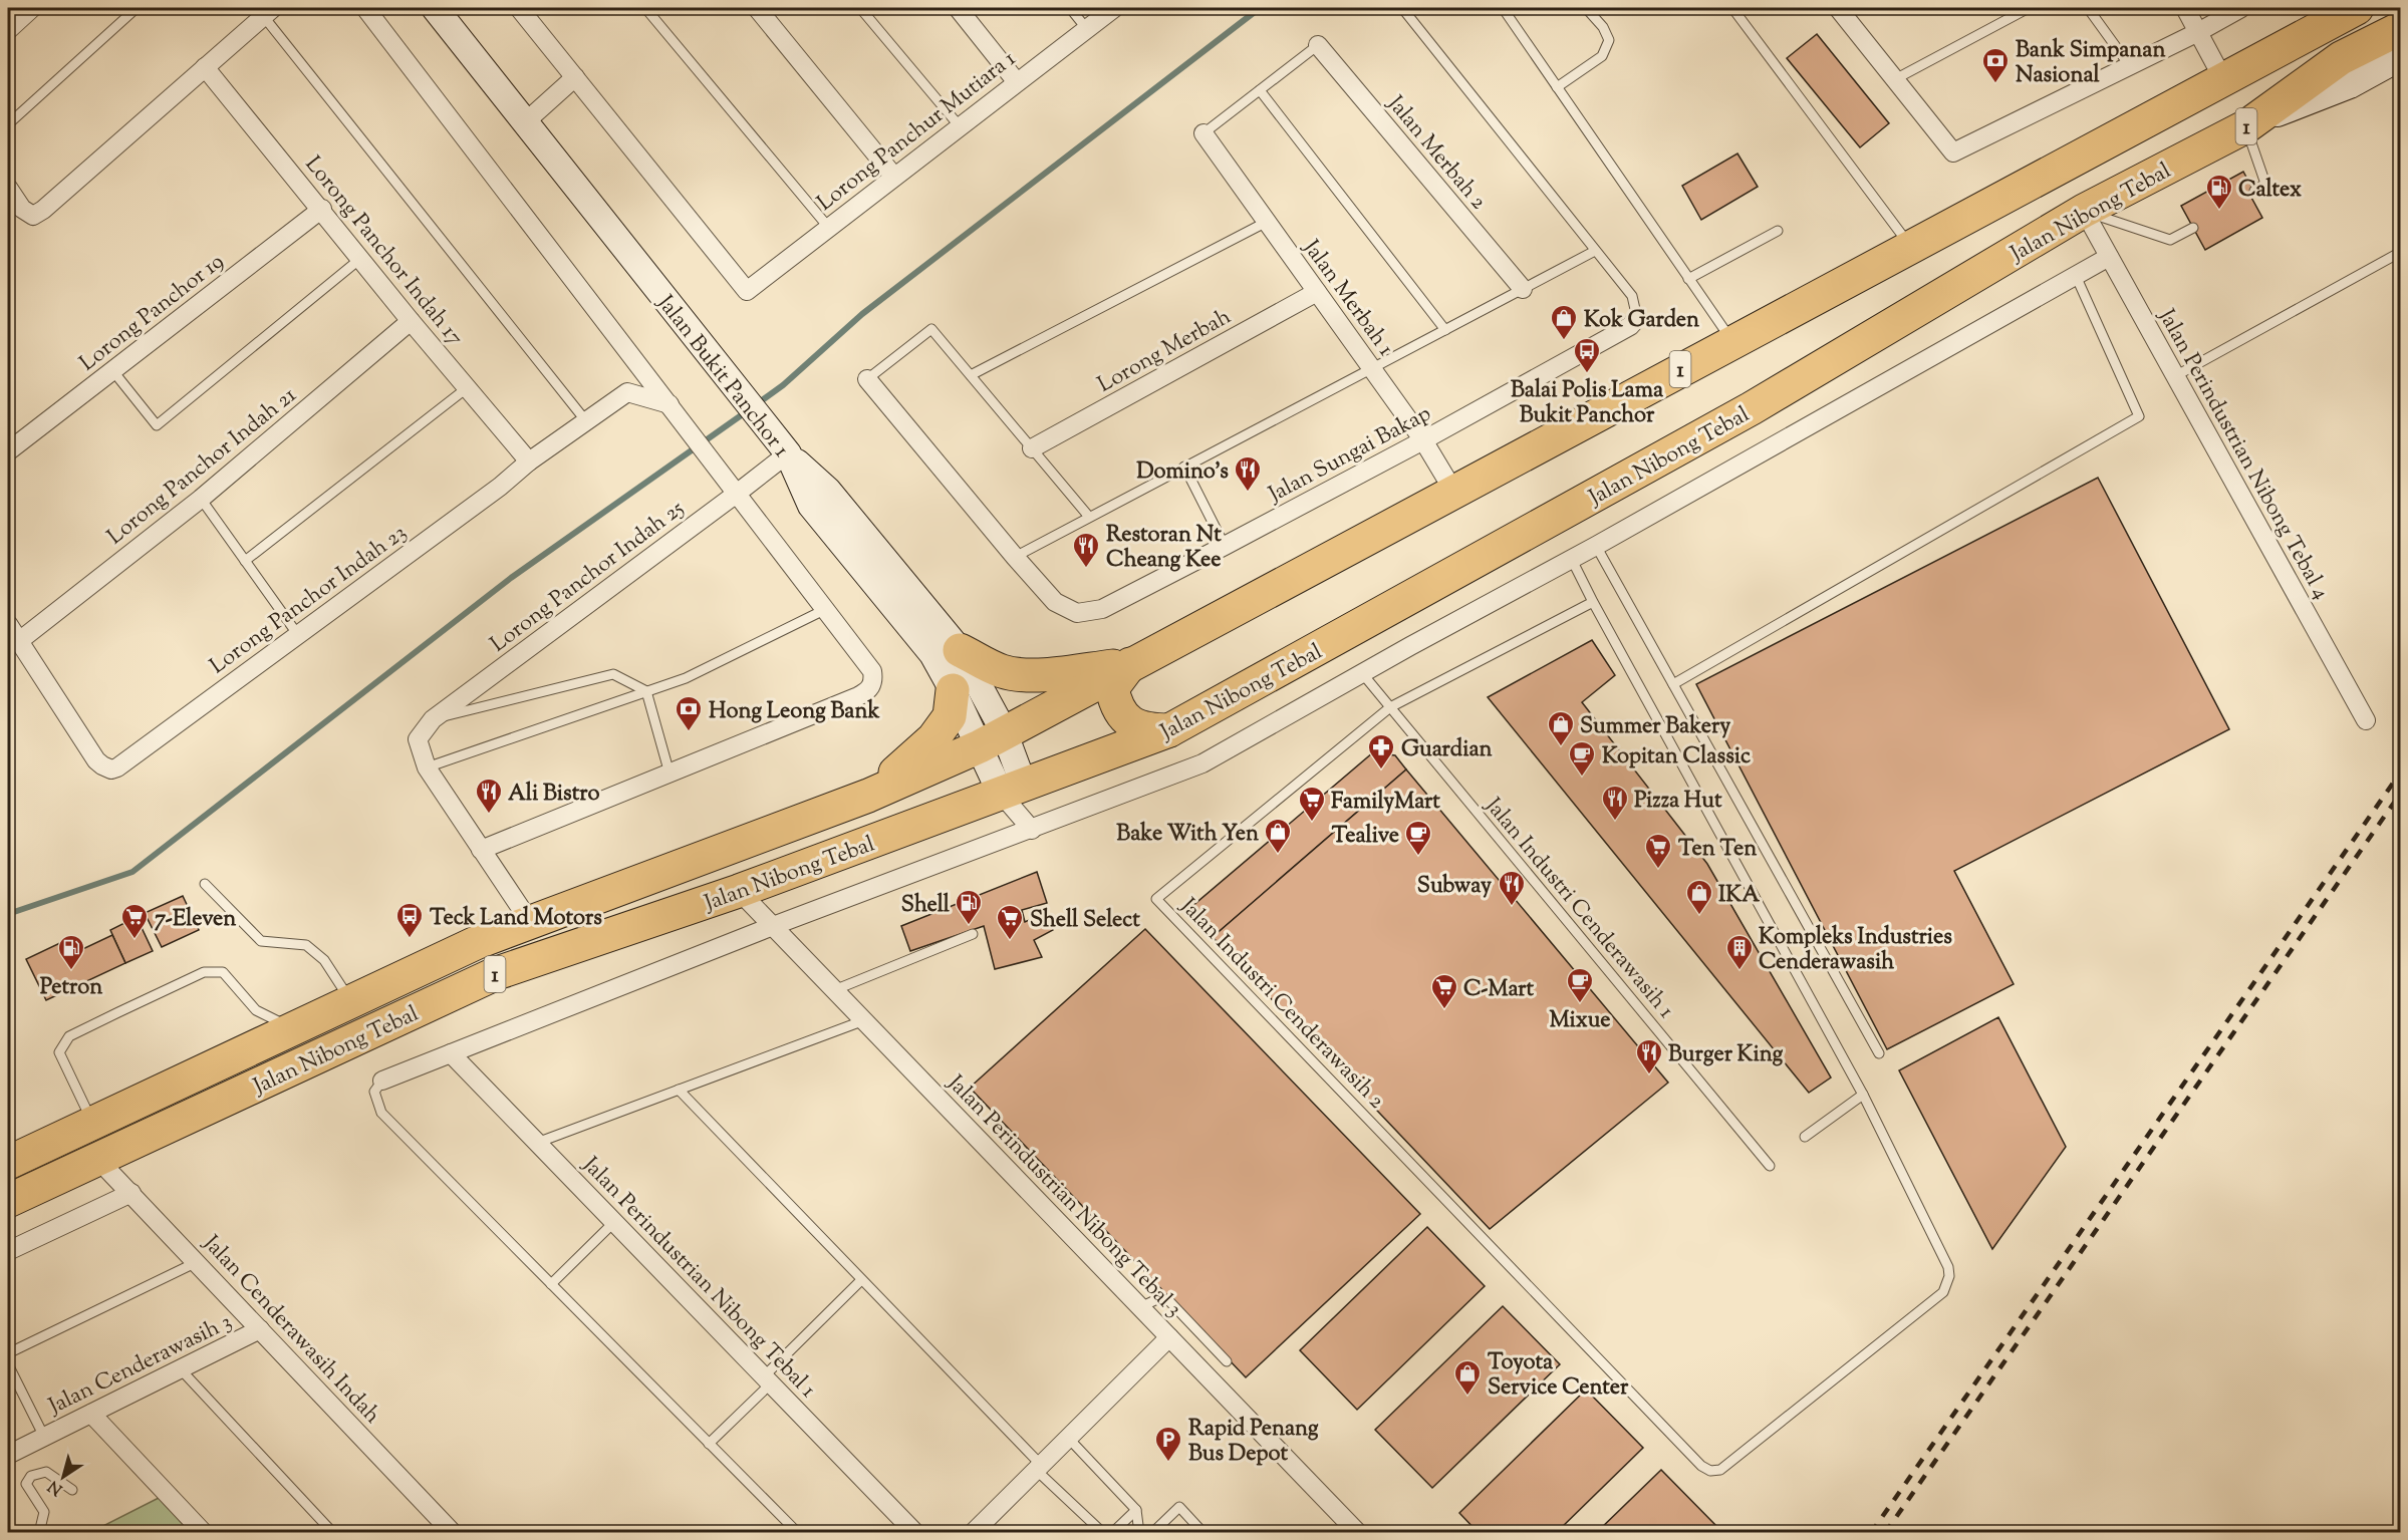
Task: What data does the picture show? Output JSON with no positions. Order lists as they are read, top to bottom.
{
  "streets": {
    "highway": ["1", "Jalan Nibong Tebal"],
    "street": [
      "Lorong Panchur Mutiara 1",
      "Jalan Merbah 2",
      "Lorong Panchor Indah 17",
      "Jalan Merbah 1",
      "Lorong Panchor 19",
      "Lorong Merbah",
      "Jalan Bukit Panchor 1",
      "Jalan Sungai Bakap",
      "Jalan Perindustrian Nibong Tebal 4",
      "Lorong Panchor Indah 21",
      "Lorong Panchor Indah 25",
      "Lorong Panchor Indah 23",
      "Jalan Perindustrian Nibong Tebal 3",
      "Jalan Perindustrian Nibong Tebal 1",
      "Jalan Cenderawasih Indah",
      "Jalan Cenderawasih 3"
    ],
    "lane": ["Jalan Industri Cenderawasih 1", "Jalan Industri Cenderawasih 2"]
  },
  "crossings": [
    ["Jalan Nibong Tebal", "Jalan Merbah 1"],
    ["Jalan Nibong Tebal", "Jalan Bukit Panchor 1"],
    ["Jalan Nibong Tebal", "Jalan Perindustrian Nibong Tebal 4"],
    ["Jalan Nibong Tebal", "Jalan Perindustrian Nibong Tebal 3"],
    ["Jalan Nibong Tebal", "Jalan Cenderawasih Indah"],
    ["Lorong Panchor Indah 17", "Lorong Panchor 19"],
    ["Lorong Panchor Indah 17", "Lorong Panchor Indah 21"],
    ["Lorong Panchor Indah 17", "Lorong Panchor Indah 23"],
    ["Jalan Merbah 1", "Lorong Merbah"],
    ["Jalan Merbah 1", "Jalan Sungai Bakap"],
    ["Jalan Bukit Panchor 1", "Lorong Panchor Indah 25"],
    ["Lorong Panchor Indah 21", "Lorong Panchor Indah 23"],
    ["Jalan Industri Cenderawasih 1", "Jalan Industri Cenderawasih 2"],
    ["Jalan Cenderawasih Indah", "Jalan Cenderawasih 3"]
  ],
  "places": {
    "bank": ["Bank Simpanan Nasional", "Hong Leong Bank"],
    "fuel station": ["Caltex", "Shell", "Petron"],
    "shop": [
      "Kok Garden",
      "Summer Bakery",
      "Bake With Yen",
      "IKA",
      "Toyota Service Center"
    ],
    "bus stop": ["Balai Polis Lama Bukit Panchor", "Teck Land Motors"],
    "restaurant": [
      "Domino's",
      "Restoran Nt Cheang Kee",
      "Ali Bistro",
      "Pizza Hut",
      "Subway",
      "Burger King"
    ],
    "pharmacy": ["Guardian"],
    "cafe": ["Kopitan Classic", "Tealive", "Mixue"],
    "supermarket": [
      "FamilyMart",
      "Ten Ten",
      "7-Eleven",
      "Shell Select",
      "C-Mart"
    ],
    "building": ["Kompleks Industries Cenderawasih"],
    "parking": ["Rapid Penang Bus Depot"]
  },
  "north": "bottom left"
}
